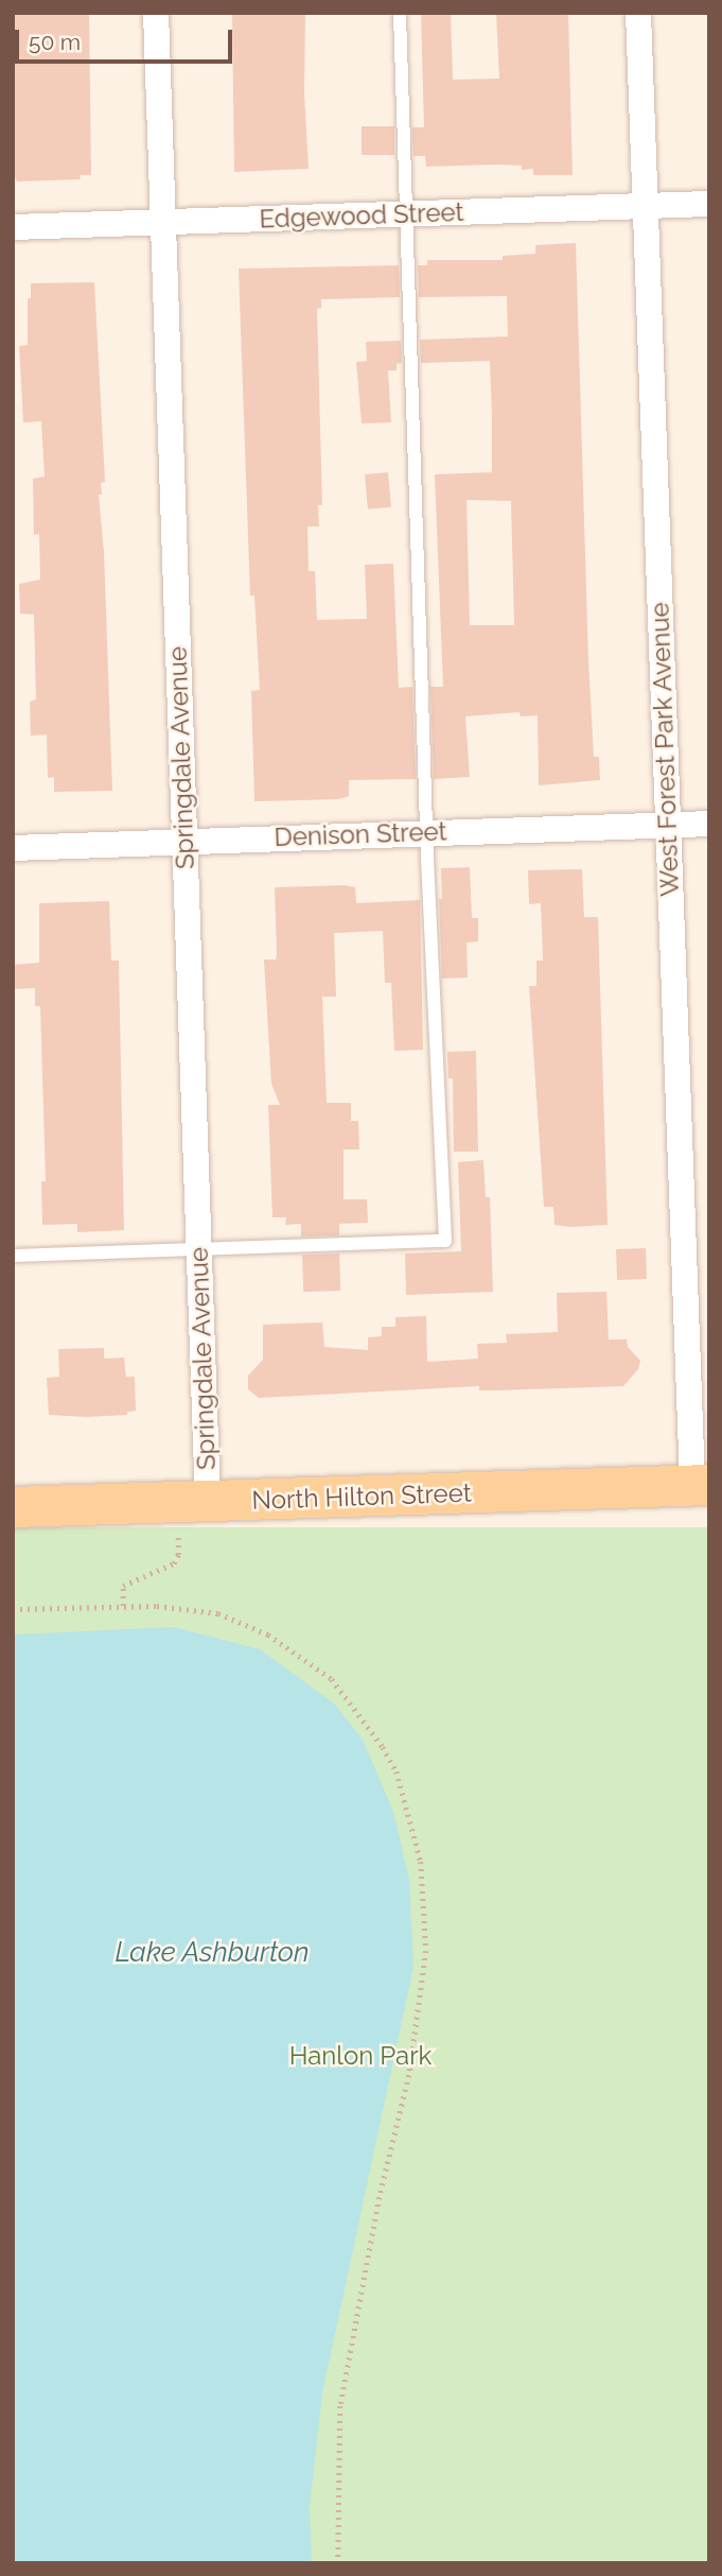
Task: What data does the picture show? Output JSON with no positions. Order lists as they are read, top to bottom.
{
  "streets": {
    "main road": ["North Hilton Street"],
    "street": [
      "Edgewood Street",
      "West Forest Park Avenue",
      "Springdale Avenue",
      "Denison Street"
    ]
  },
  "crossings": [
    ["Edgewood Street", "West Forest Park Avenue"],
    ["Edgewood Street", "Springdale Avenue"],
    ["West Forest Park Avenue", "Denison Street"],
    ["West Forest Park Avenue", "North Hilton Street"],
    ["Springdale Avenue", "Denison Street"],
    ["Springdale Avenue", "North Hilton Street"]
  ],
  "water": ["Lake Ashburton"],
  "parks": ["Hanlon Park"],
  "scale_bar": "50 m"
}
